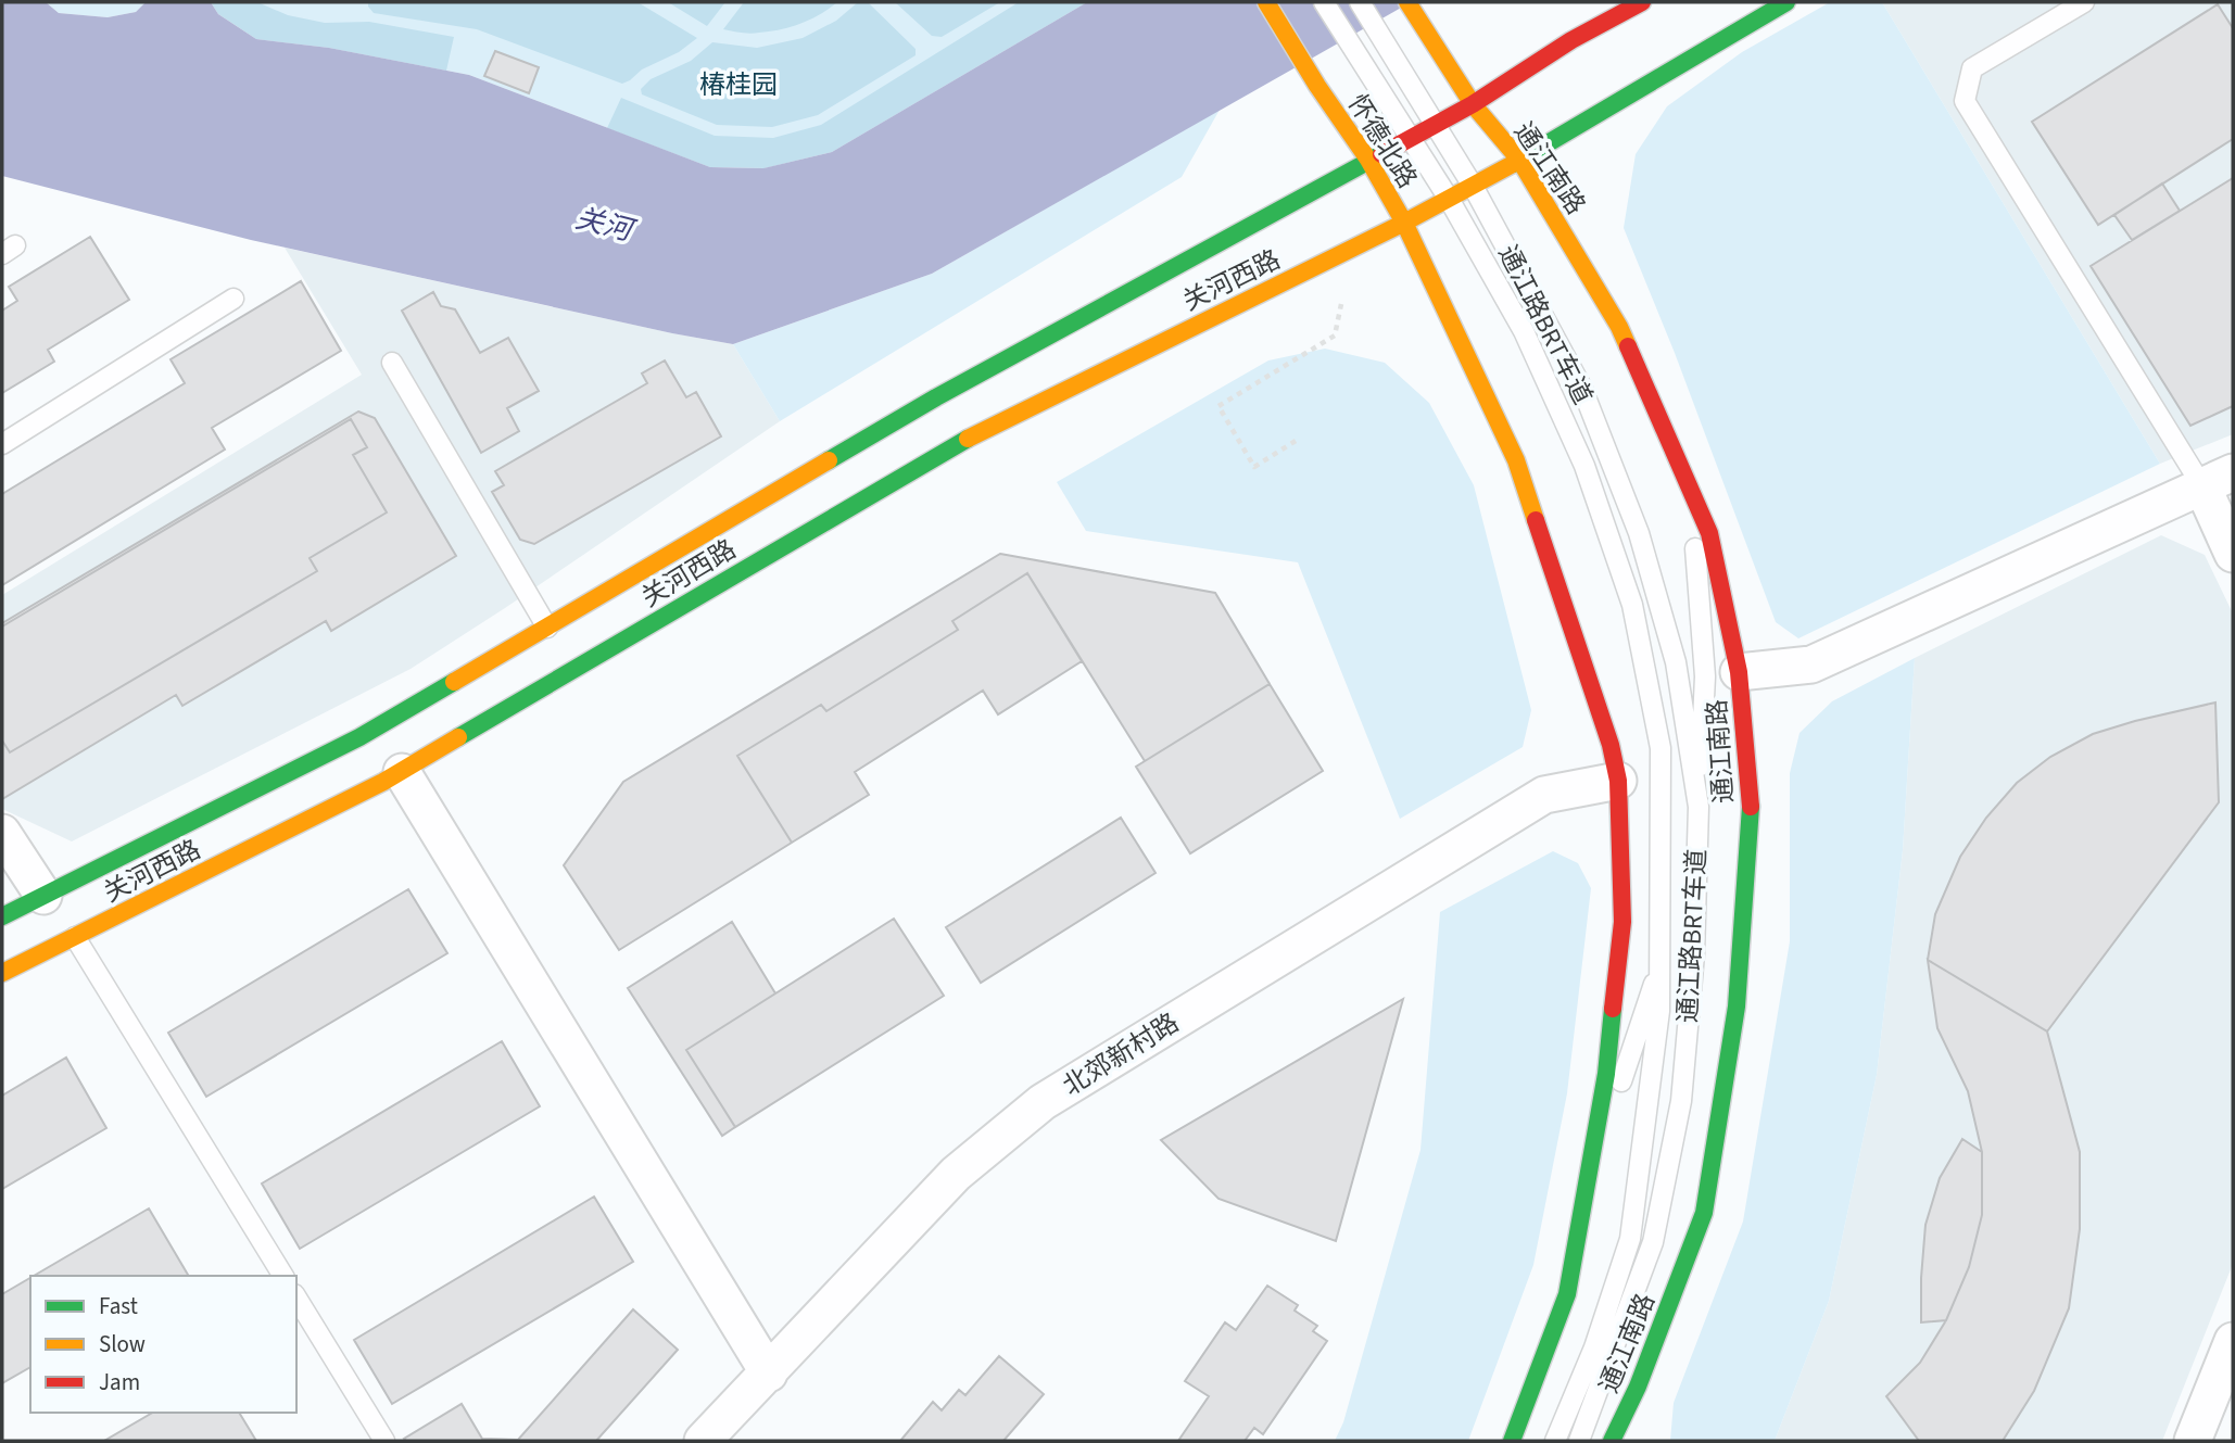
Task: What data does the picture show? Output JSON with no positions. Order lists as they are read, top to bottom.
{
  "streets": {
    "main road": ["怀德北路", "通江南路", "关河西路"],
    "street": ["北郊新村路"],
    "lane": ["通江路BRT车道"]
  },
  "crossings": [
    ["怀德北路", "关河西路"],
    ["通江南路", "关河西路"],
    ["关河西路", "通江路BRT车道"]
  ],
  "water": ["关河"],
  "parks": ["椿桂园"],
  "legend": ["Fast", "Slow", "Jam"]
}
